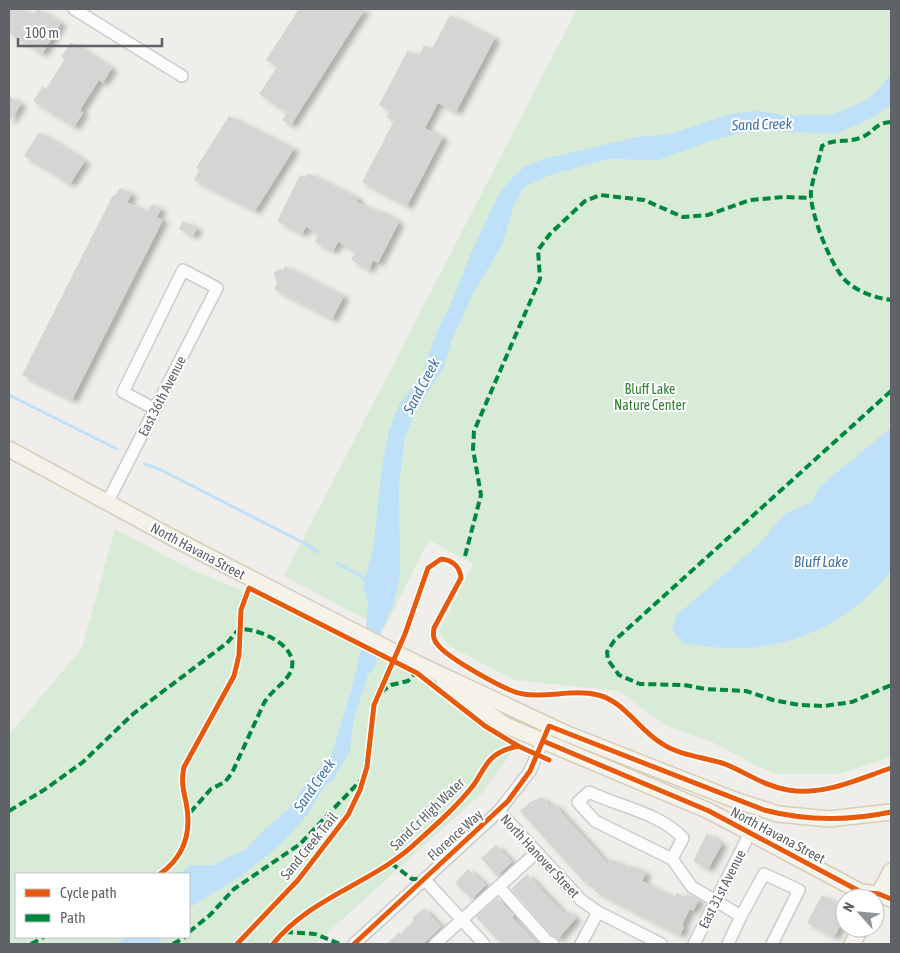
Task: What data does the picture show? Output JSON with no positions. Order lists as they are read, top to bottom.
{
  "streets": {
    "main road": ["North Havana Street"],
    "street": [
      "East 36th Avenue",
      "Florence Way",
      "North Hanover Street",
      "East 31st Avenue"
    ],
    "cycle path": ["Sand Cr High Water", "Sand Creek Trail"]
  },
  "crossings": [
    ["East 36th Avenue", "North Havana Street"],
    ["North Havana Street", "Florence Way"],
    ["North Havana Street", "East 31st Avenue"],
    ["Florence Way", "North Hanover Street"]
  ],
  "water": ["Sand Creek", "Bluff Lake"],
  "parks": ["Bluff Lake Nature Center"],
  "legend": ["Cycle path", "Path"],
  "scale_bar": "100 m",
  "north": "top left"
}
